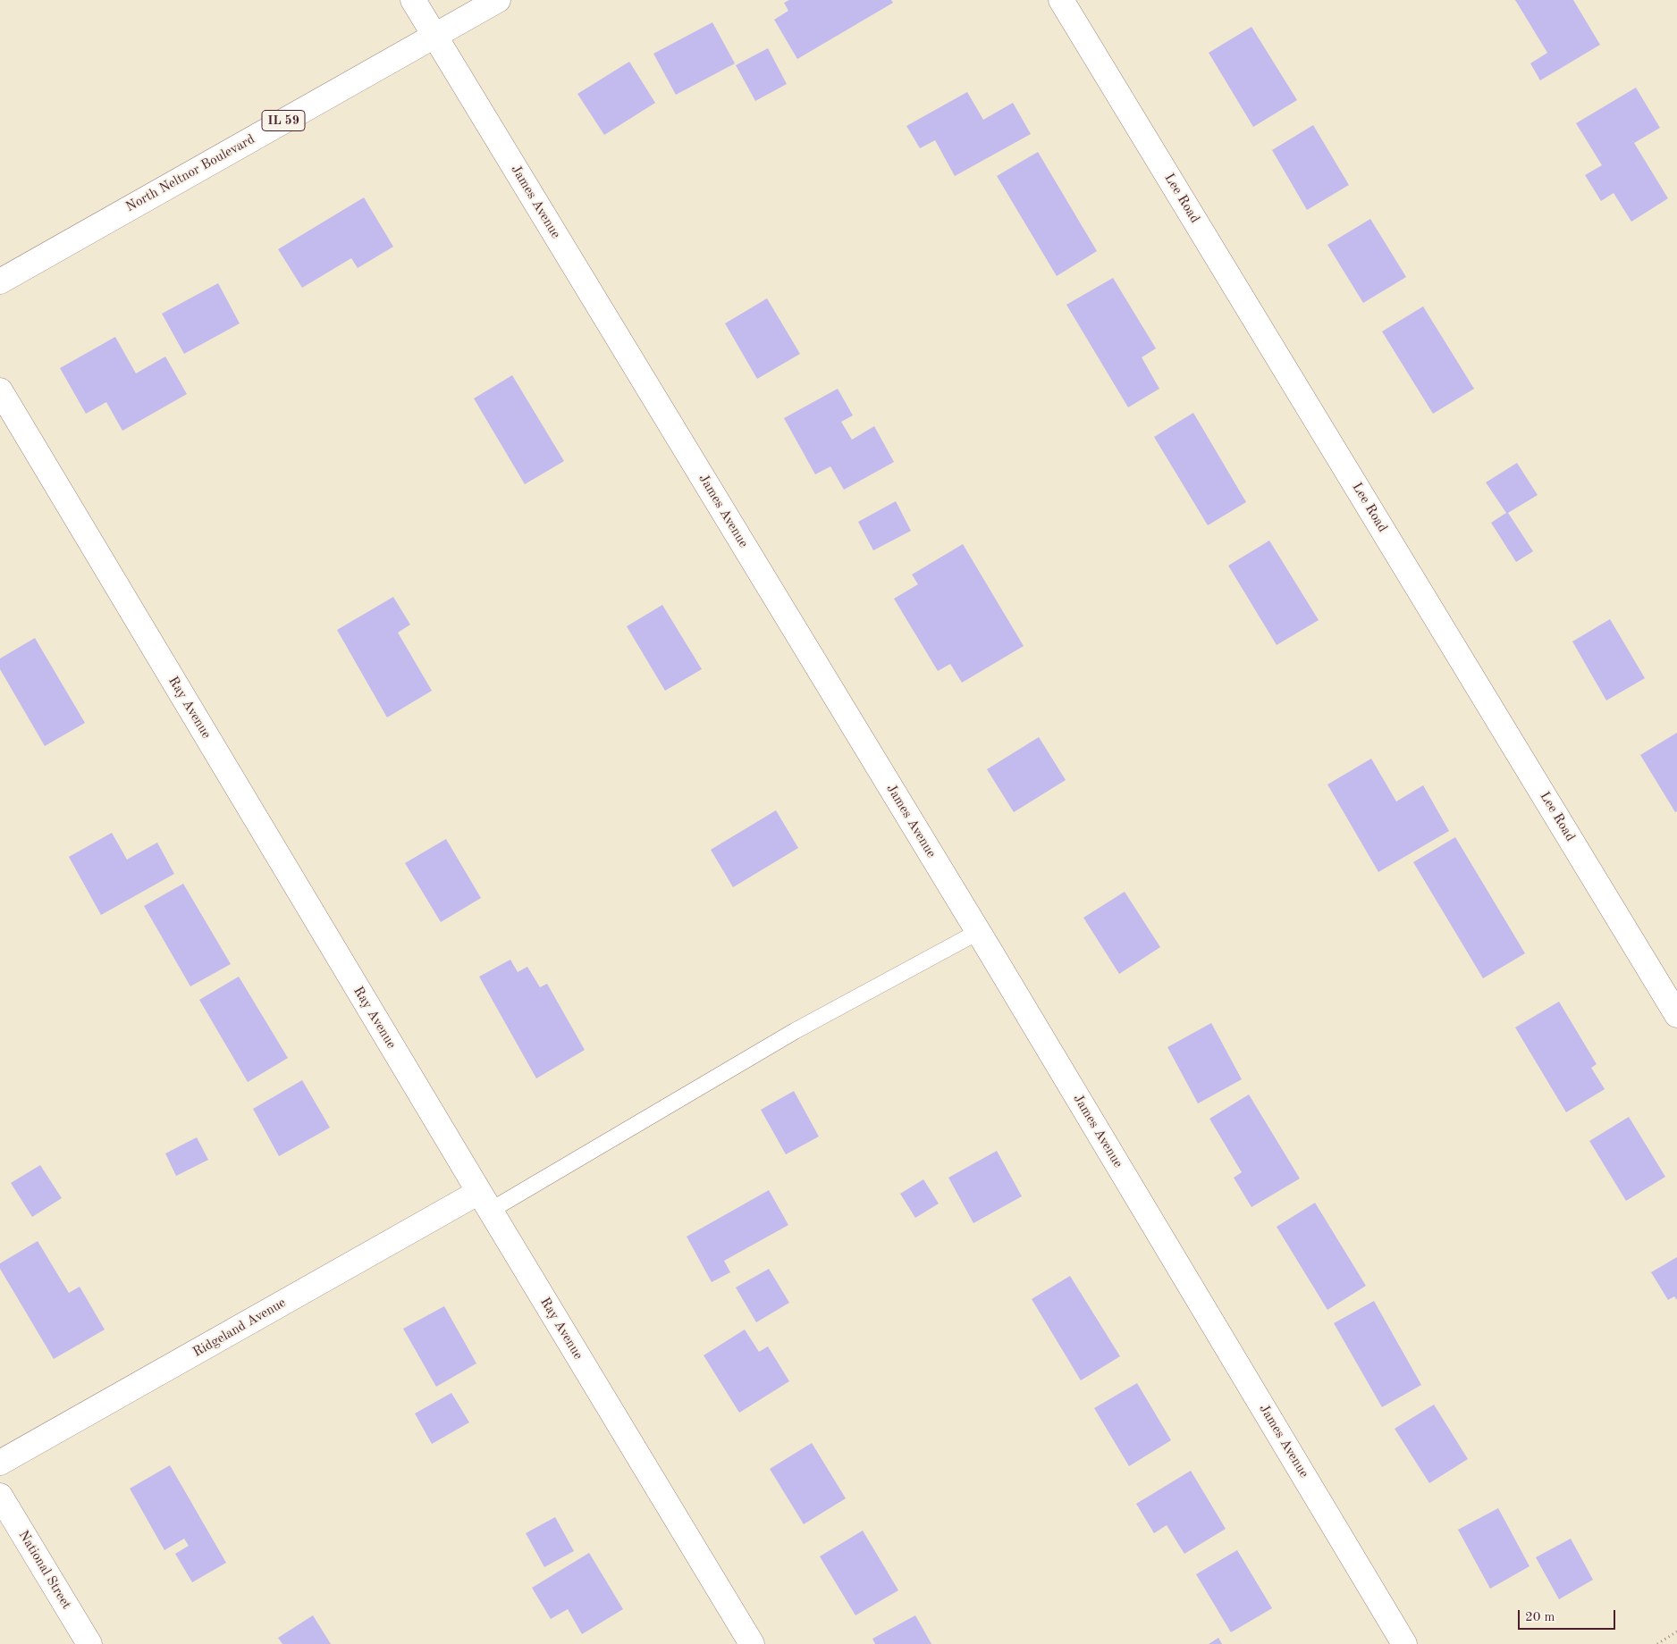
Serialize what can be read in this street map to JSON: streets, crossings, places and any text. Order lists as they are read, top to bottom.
{
  "streets": {
    "street": [
      "IL 59",
      "North Neltnor Boulevard",
      "Lee Road",
      "James Avenue",
      "Ray Avenue",
      "Ridgeland Avenue",
      "National Street"
    ]
  },
  "crossings": [
    ["North Neltnor Boulevard", "James Avenue"],
    ["Ray Avenue", "Ridgeland Avenue"]
  ],
  "scale_bar": "20 m"
}
